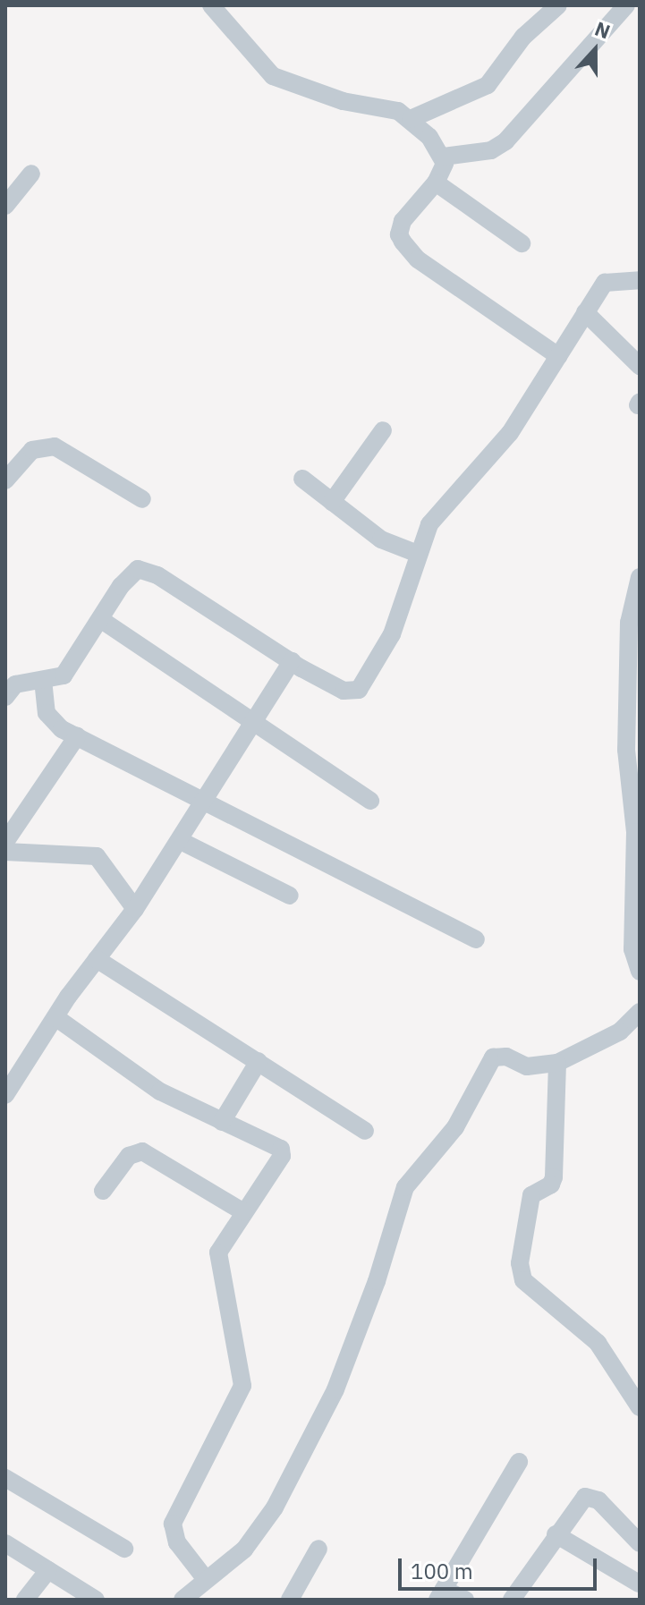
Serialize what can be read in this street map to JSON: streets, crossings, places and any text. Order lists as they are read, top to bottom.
{
  "scale_bar": "100 m",
  "north": "top"
}
